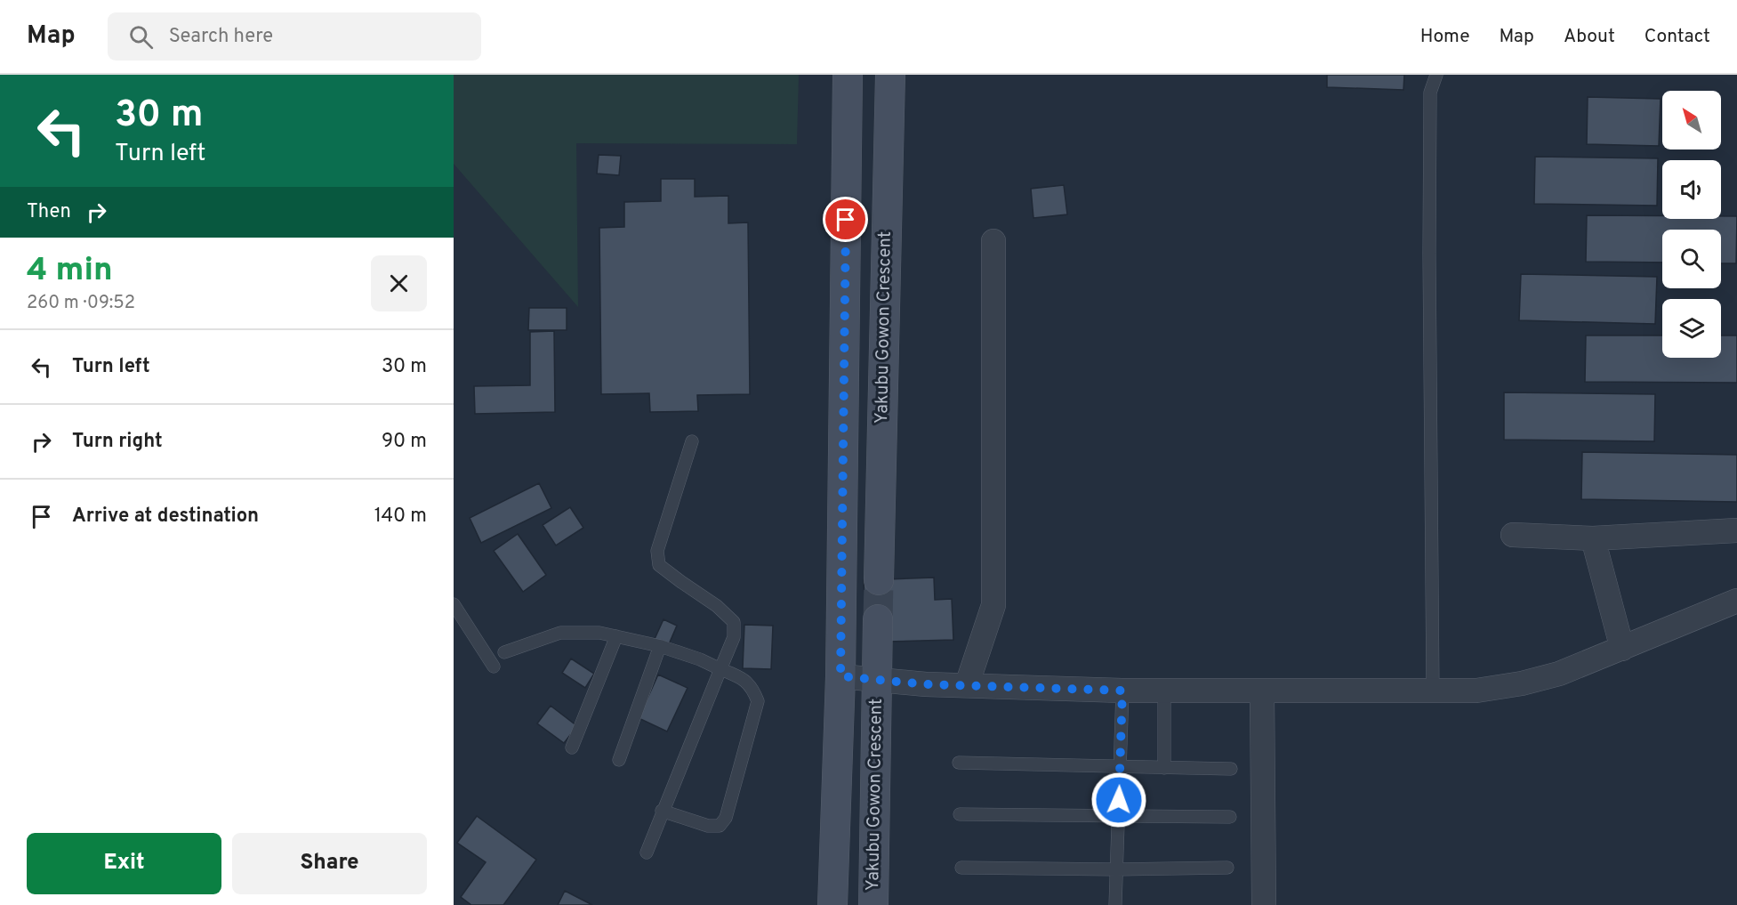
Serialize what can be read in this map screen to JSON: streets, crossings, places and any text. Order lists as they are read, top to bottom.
{
  "streets": {
    "street": ["Yakubu Gowon Crescent"]
  },
  "north": "top left",
  "page": {
    "header": "Map",
    "search": "Search here",
    "nav": [
      "Home",
      "Map",
      "About",
      "Contact"
    ],
    "turn": ["30 m", "Turn left"],
    "then": "Then",
    "heading": ["4 min", "260 m · 09:52"],
    "list": [
      {
        "name": "Turn left",
        "value": "30 m"
      },
      {
        "name": "Turn right",
        "value": "90 m"
      },
      {
        "name": "Arrive at destination",
        "value": "140 m"
      }
    ],
    "buttons": ["Exit", "Share"]
  }
}
